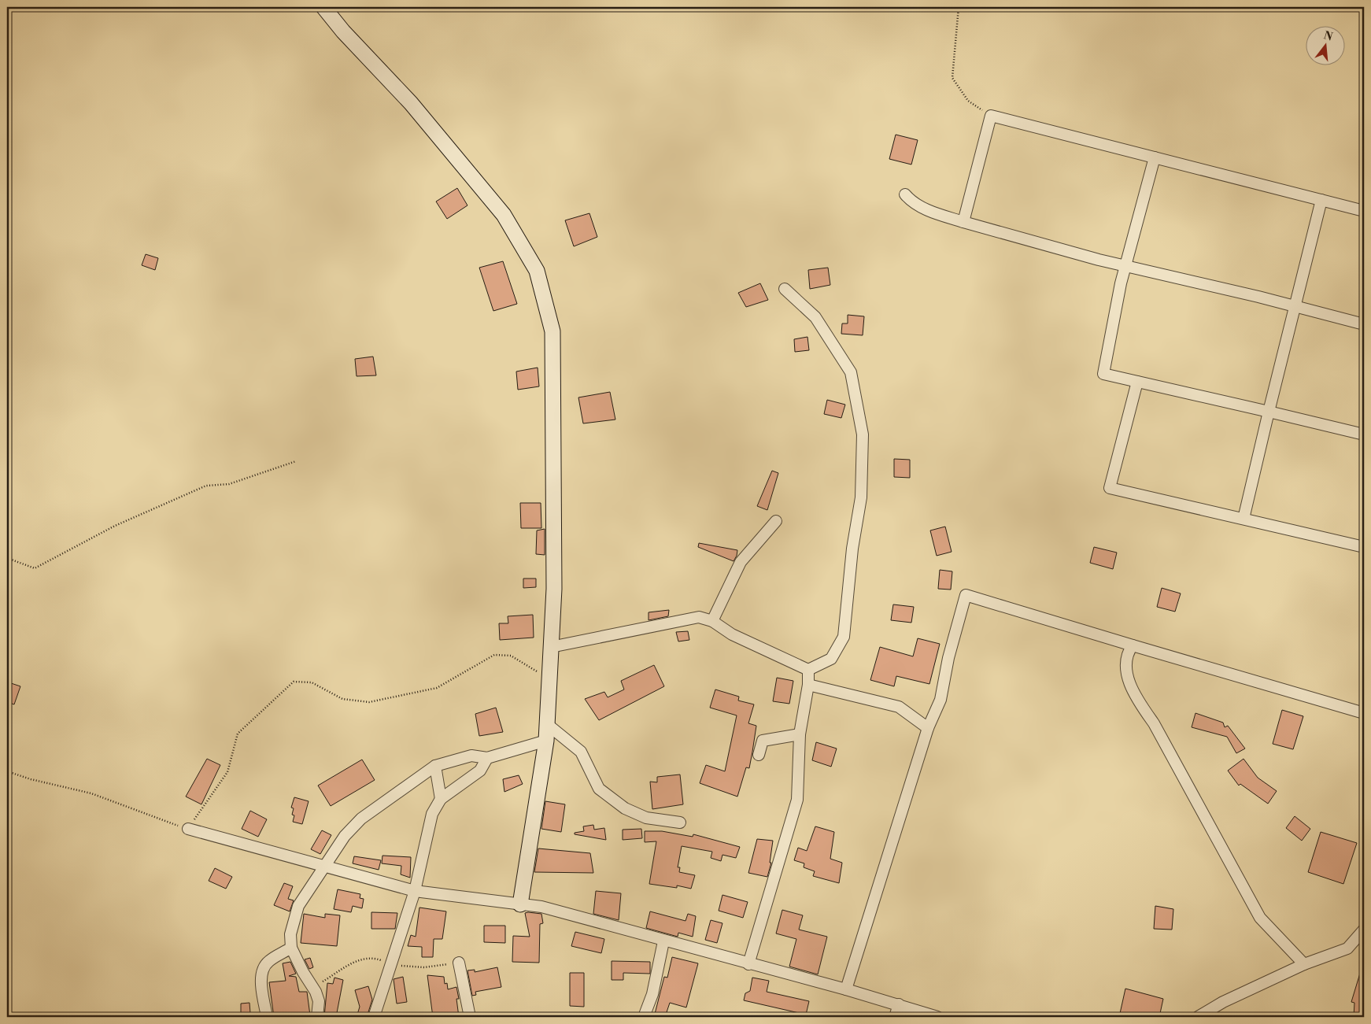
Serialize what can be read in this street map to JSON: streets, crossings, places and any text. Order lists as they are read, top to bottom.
{
  "north": "top"
}
